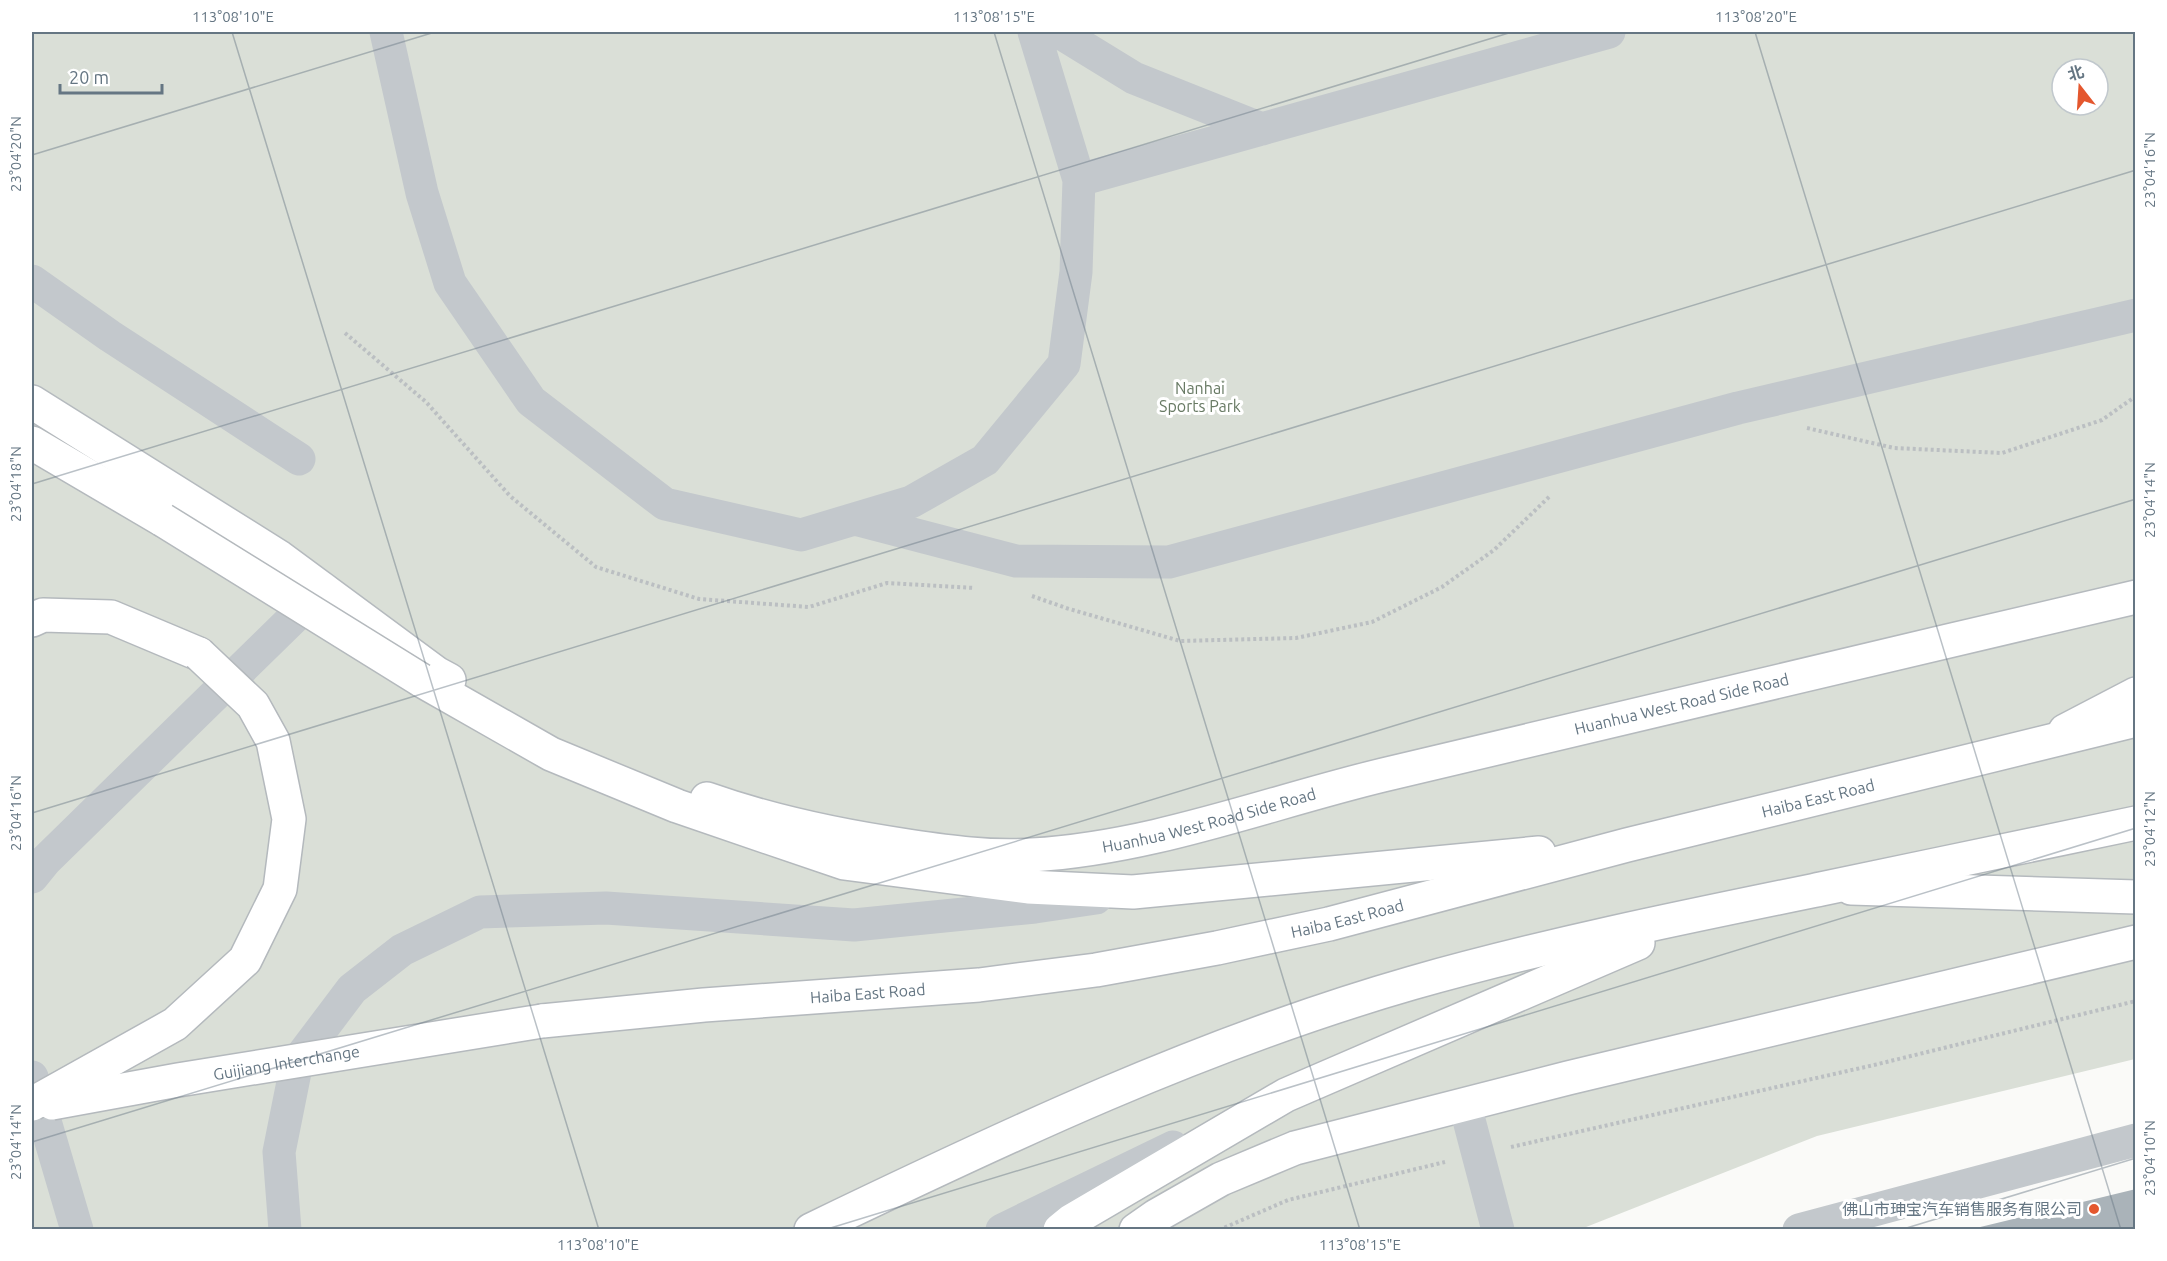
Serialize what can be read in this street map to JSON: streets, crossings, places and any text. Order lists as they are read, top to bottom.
{
  "streets": {
    "main road": ["Huanhua West Road Side Road", "Haiba East Road", "Guijiang Interchange"]
  },
  "crossings": [
    ["Haiba East Road", "Guijiang Interchange"]
  ],
  "parks": ["Nanhai Sports Park"],
  "places": ["佛山市珅宝汽车销售服务有限公司"],
  "scale_bar": "20 m",
  "north": "top",
  "coordinates": [
    "113°08'10\"E",
    "113°08'15\"E",
    "113°08'20\"E",
    "23°04'20\"N",
    "23°04'16\"N",
    "23°04'18\"N",
    "23°04'14\"N",
    "23°04'12\"N",
    "23°04'10\"N"
  ]
}
